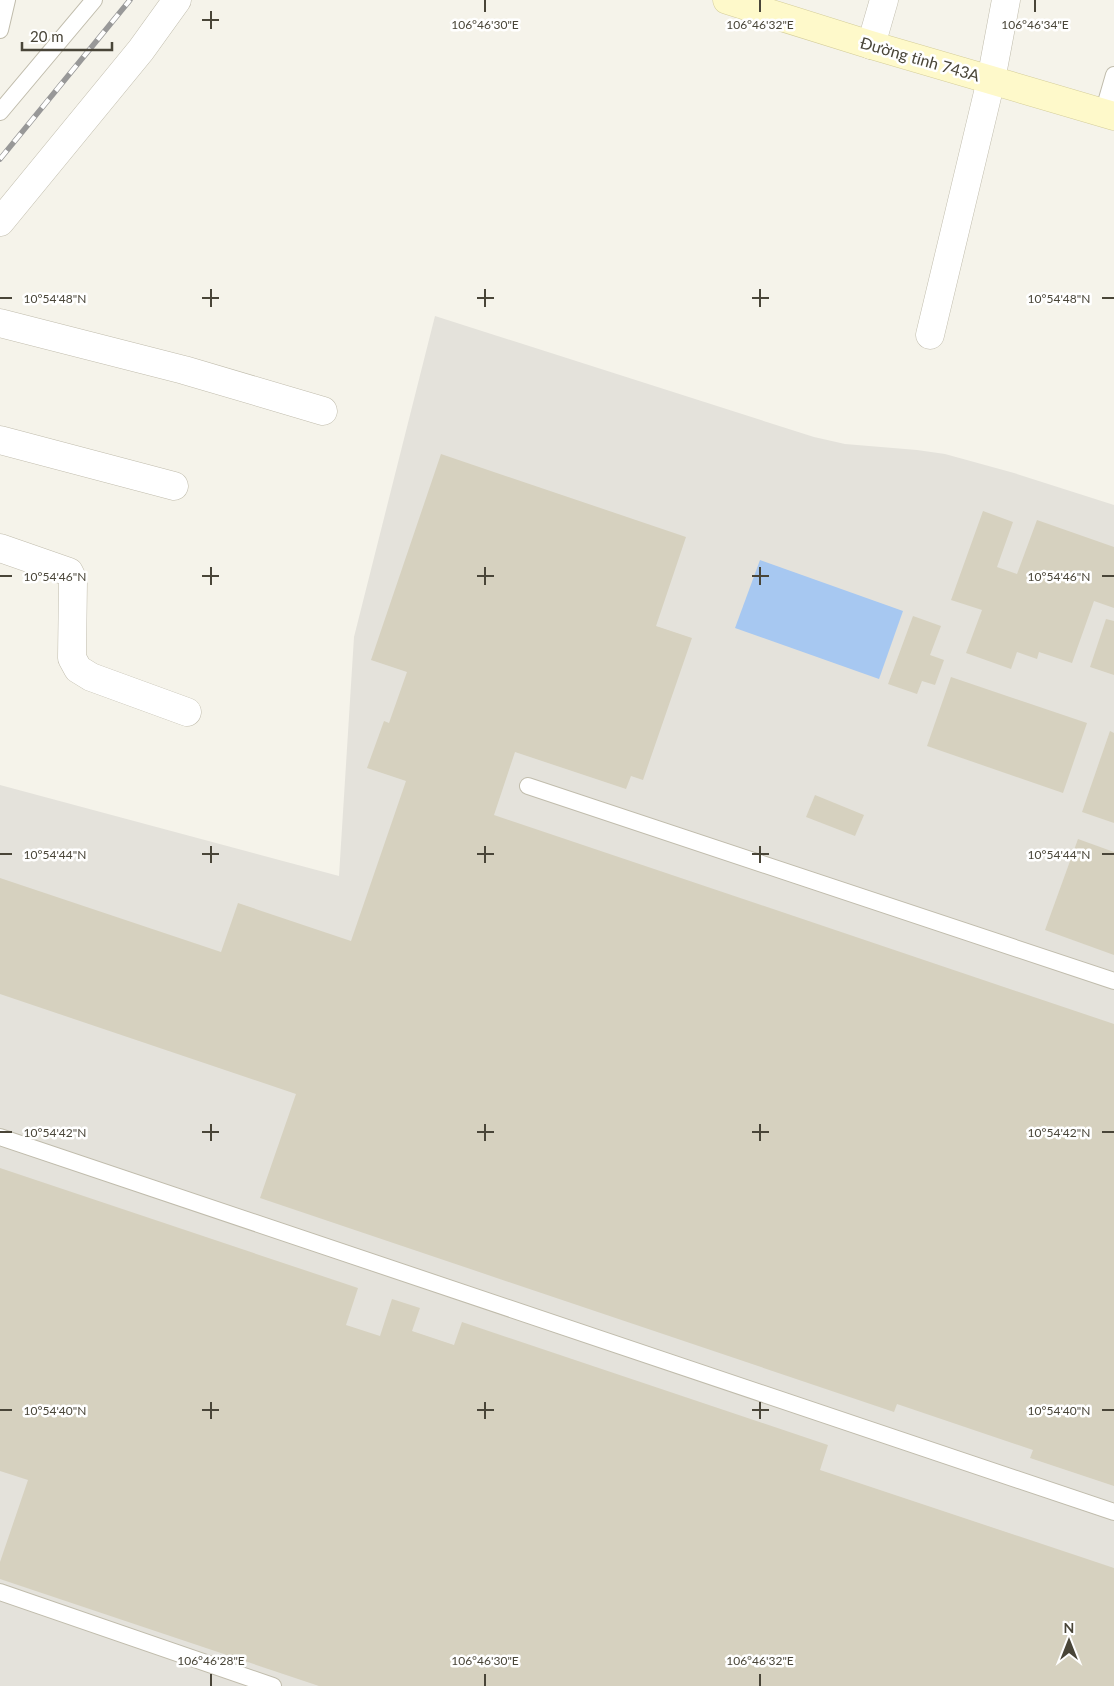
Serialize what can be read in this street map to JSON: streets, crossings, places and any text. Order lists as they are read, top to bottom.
{
  "streets": {
    "main road": ["Đường tỉnh 743A"]
  },
  "scale_bar": "20 m",
  "north": "top",
  "coordinates": [
    "106°46'30\"E",
    "106°46'32\"E",
    "106°46'34\"E",
    "10°54'48\"N",
    "10°54'46\"N",
    "10°54'44\"N",
    "10°54'42\"N",
    "10°54'40\"N",
    "106°46'28\"E"
  ]
}
